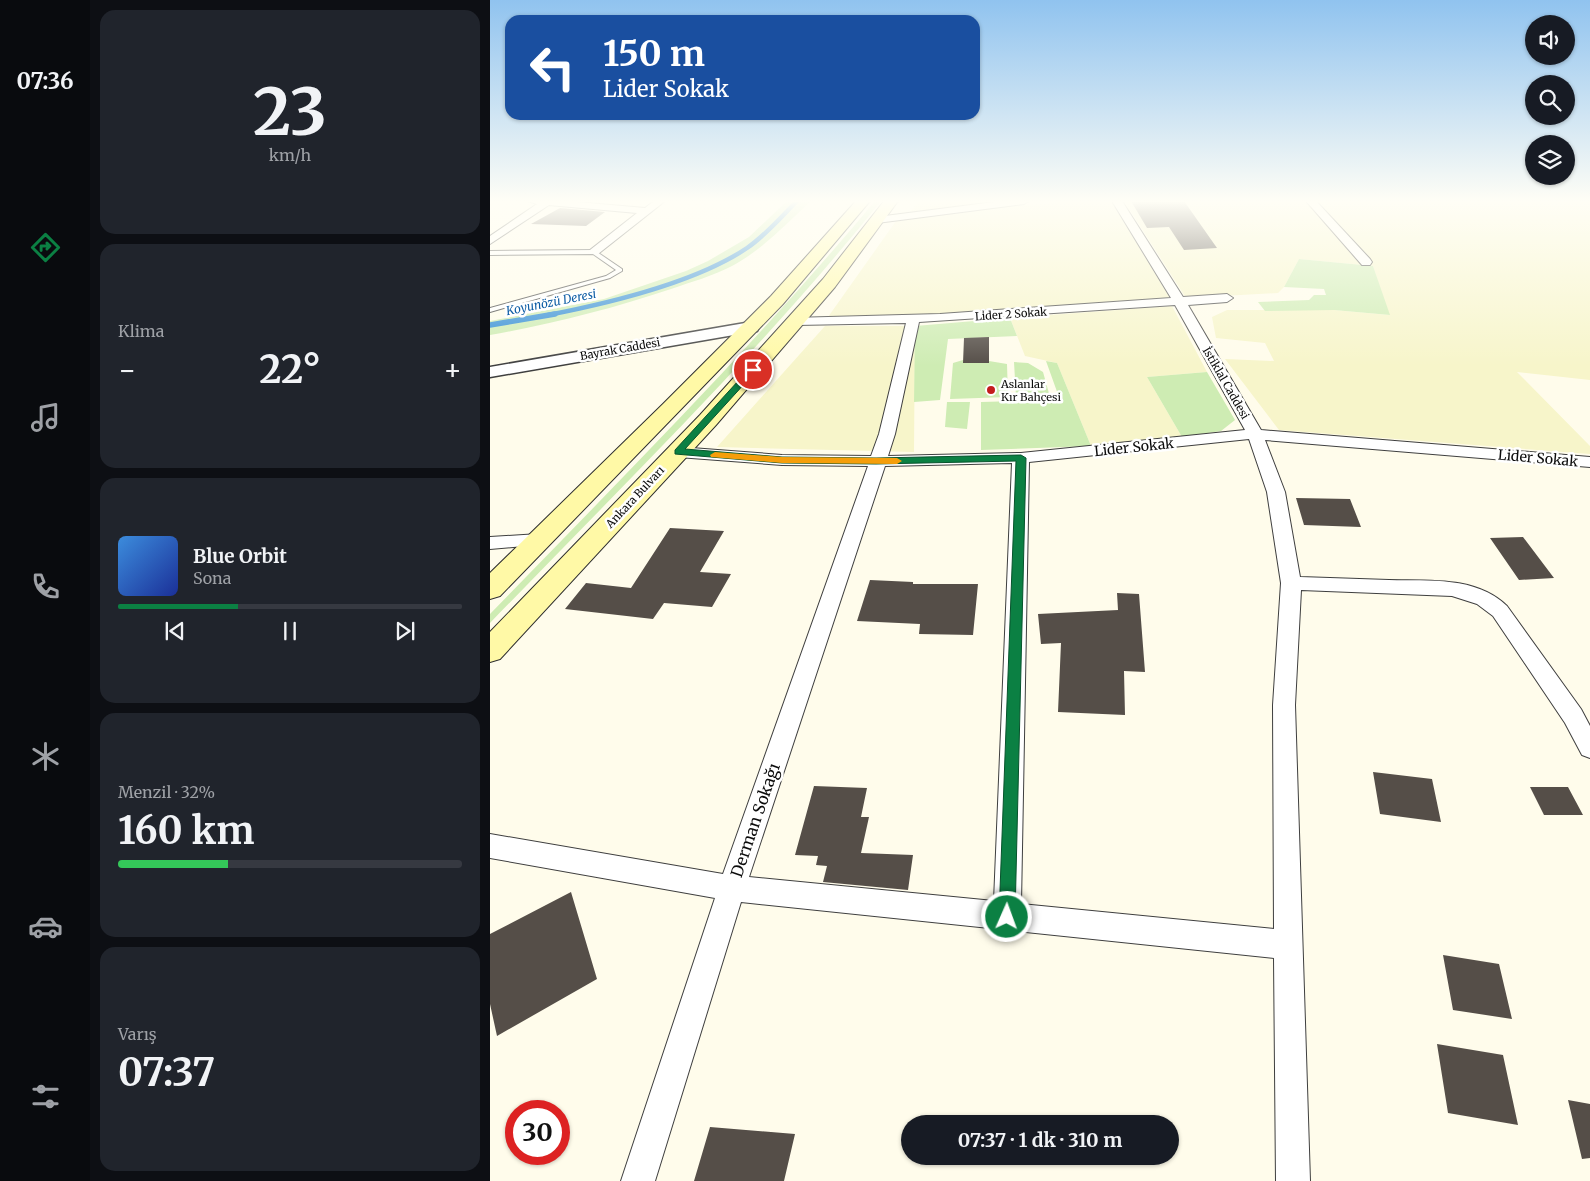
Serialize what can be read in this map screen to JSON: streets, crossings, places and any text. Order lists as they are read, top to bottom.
{
  "streets": {
    "main road": ["Ankara Bulvarı"],
    "street": [
      "Lider 2 Sokak",
      "Bayrak Caddesi",
      "İstiklal Caddesi",
      "Lider Sokak",
      "Derman Sokağı"
    ]
  },
  "crossings": [
    ["Lider 2 Sokak", "İstiklal Caddesi"],
    ["Lider 2 Sokak", "Ankara Bulvarı"],
    ["Lider 2 Sokak", "Derman Sokağı"],
    ["İstiklal Caddesi", "Lider Sokak"],
    ["Lider Sokak", "Ankara Bulvarı"],
    ["Lider Sokak", "Derman Sokağı"]
  ],
  "water": ["Koyunözü Deresi"],
  "places": ["Aslanlar Kır Bahçesi"],
  "page": {
    "tabs": "07:36",
    "tile": [
      ["23", "km/h"],
      "Klima",
      ["Menzil · 32%", "160 km"],
      ["Varış", "07:37"]
    ],
    "turn": ["150 m", "Lider Sokak"],
    "heat": ["−", "22°", "+"],
    "song": ["Blue Orbit", "Sona"],
    "limit": "30",
    "trip": "07:37 · 1 dk · 310 m"
  }
}
